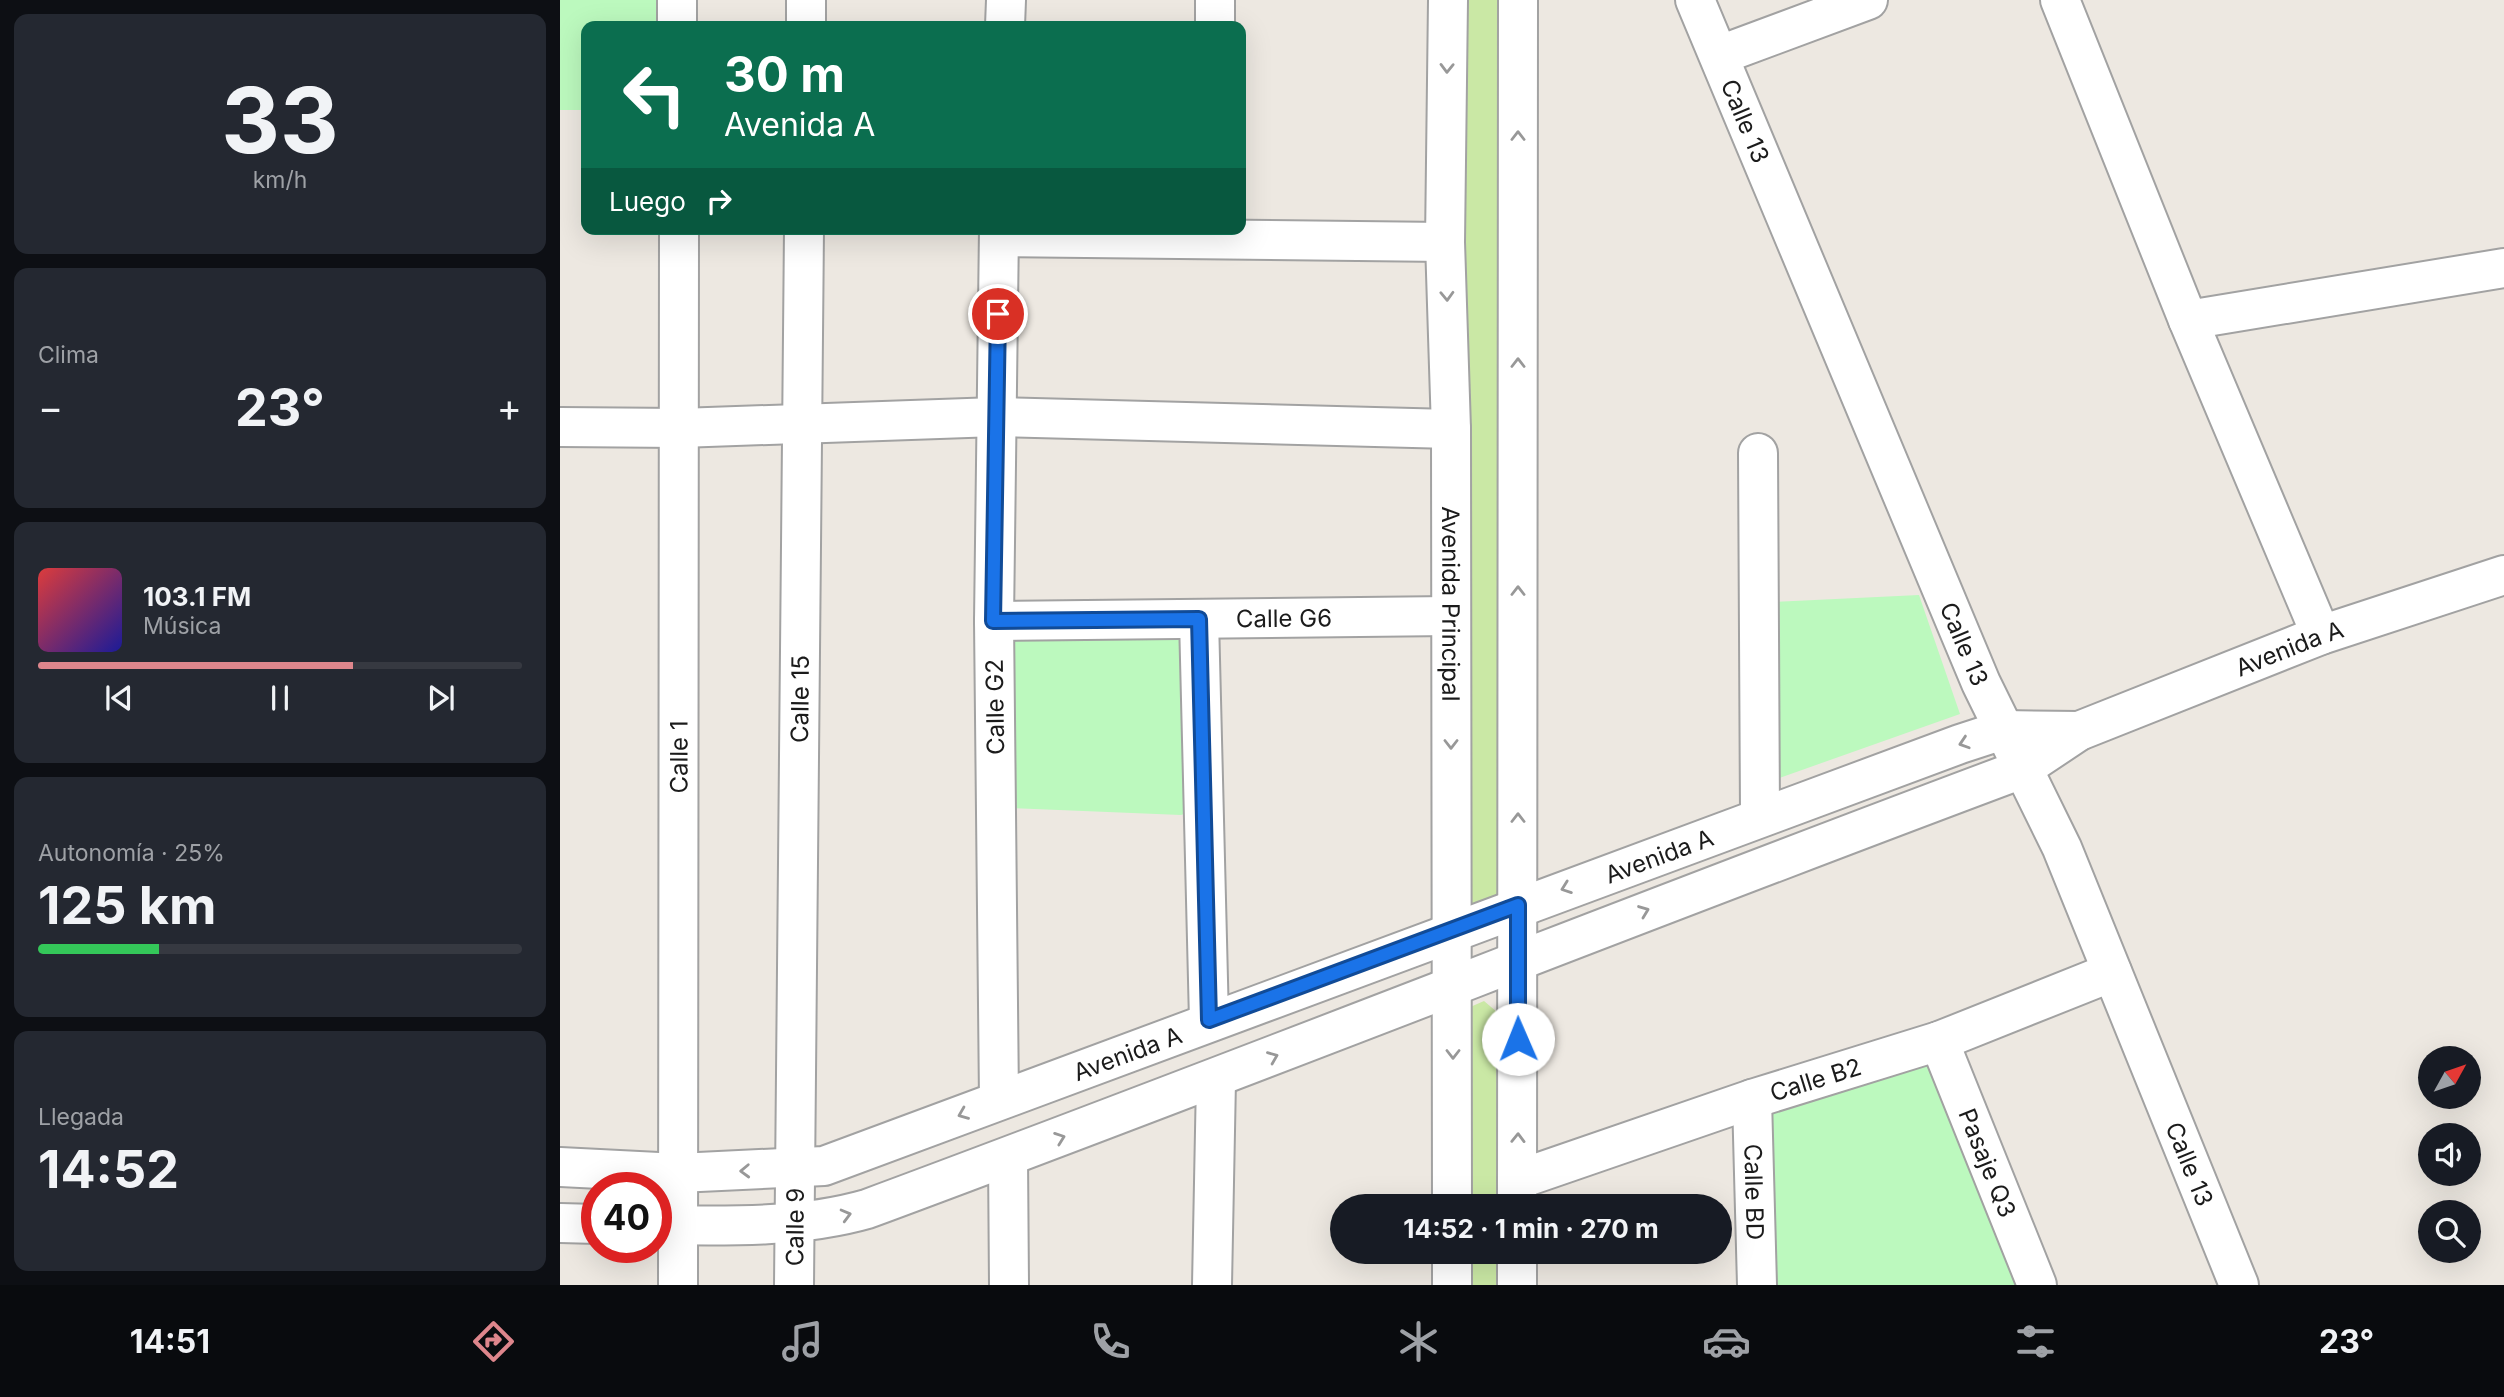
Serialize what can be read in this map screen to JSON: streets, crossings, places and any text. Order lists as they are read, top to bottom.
{
  "streets": {
    "street": [
      "Calle 13",
      "Avenida Principal",
      "Calle G6",
      "Avenida A",
      "Calle 15",
      "Calle G2",
      "Calle 1",
      "Calle B2",
      "Pasaje Q3",
      "Calle BD",
      "Calle 9"
    ]
  },
  "crossings": [
    ["Calle 13", "Avenida A"],
    ["Calle 13", "Calle B2"],
    ["Avenida Principal", "Calle G6"],
    ["Avenida Principal", "Avenida A"],
    ["Calle G6", "Calle G2"],
    ["Avenida A", "Calle 15"],
    ["Avenida A", "Calle G2"],
    ["Avenida A", "Calle 1"],
    ["Avenida A", "Calle 9"],
    ["Calle 15", "Calle 9"],
    ["Calle B2", "Pasaje Q3"],
    ["Calle B2", "Calle BD"]
  ],
  "north": "top right",
  "page": {
    "tile": [
      ["33", "km/h"],
      "Clima",
      ["Autonomía · 25%", "125 km"],
      ["Llegada", "14:52"]
    ],
    "turn": ["30 m", "Avenida A"],
    "then": "Luego",
    "heat": ["−", "23°", "+"],
    "song": ["103.1 FM", "Música"],
    "limit": "40",
    "trip": "14:52 · 1 min · 270 m",
    "tabs": ["14:51", "23°"]
  }
}
